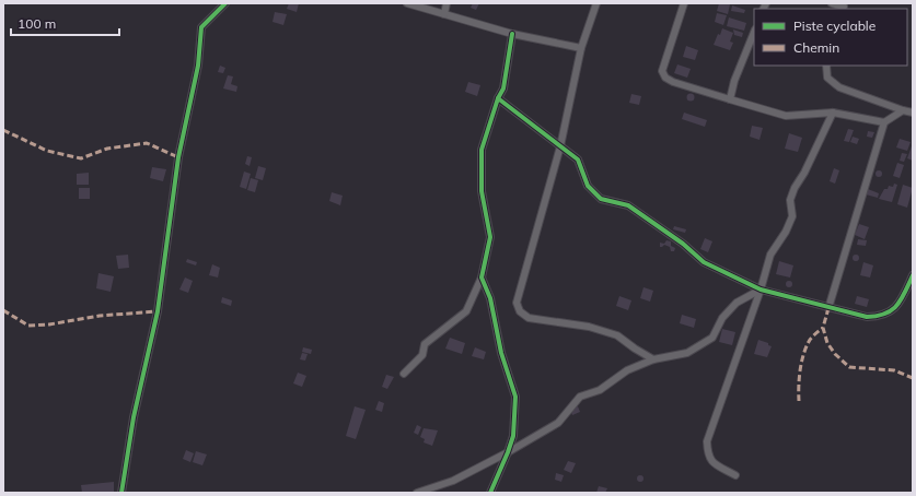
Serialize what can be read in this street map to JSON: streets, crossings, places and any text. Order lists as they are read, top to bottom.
{
  "legend": ["Piste cyclable", "Chemin"],
  "scale_bar": "100 m"
}
